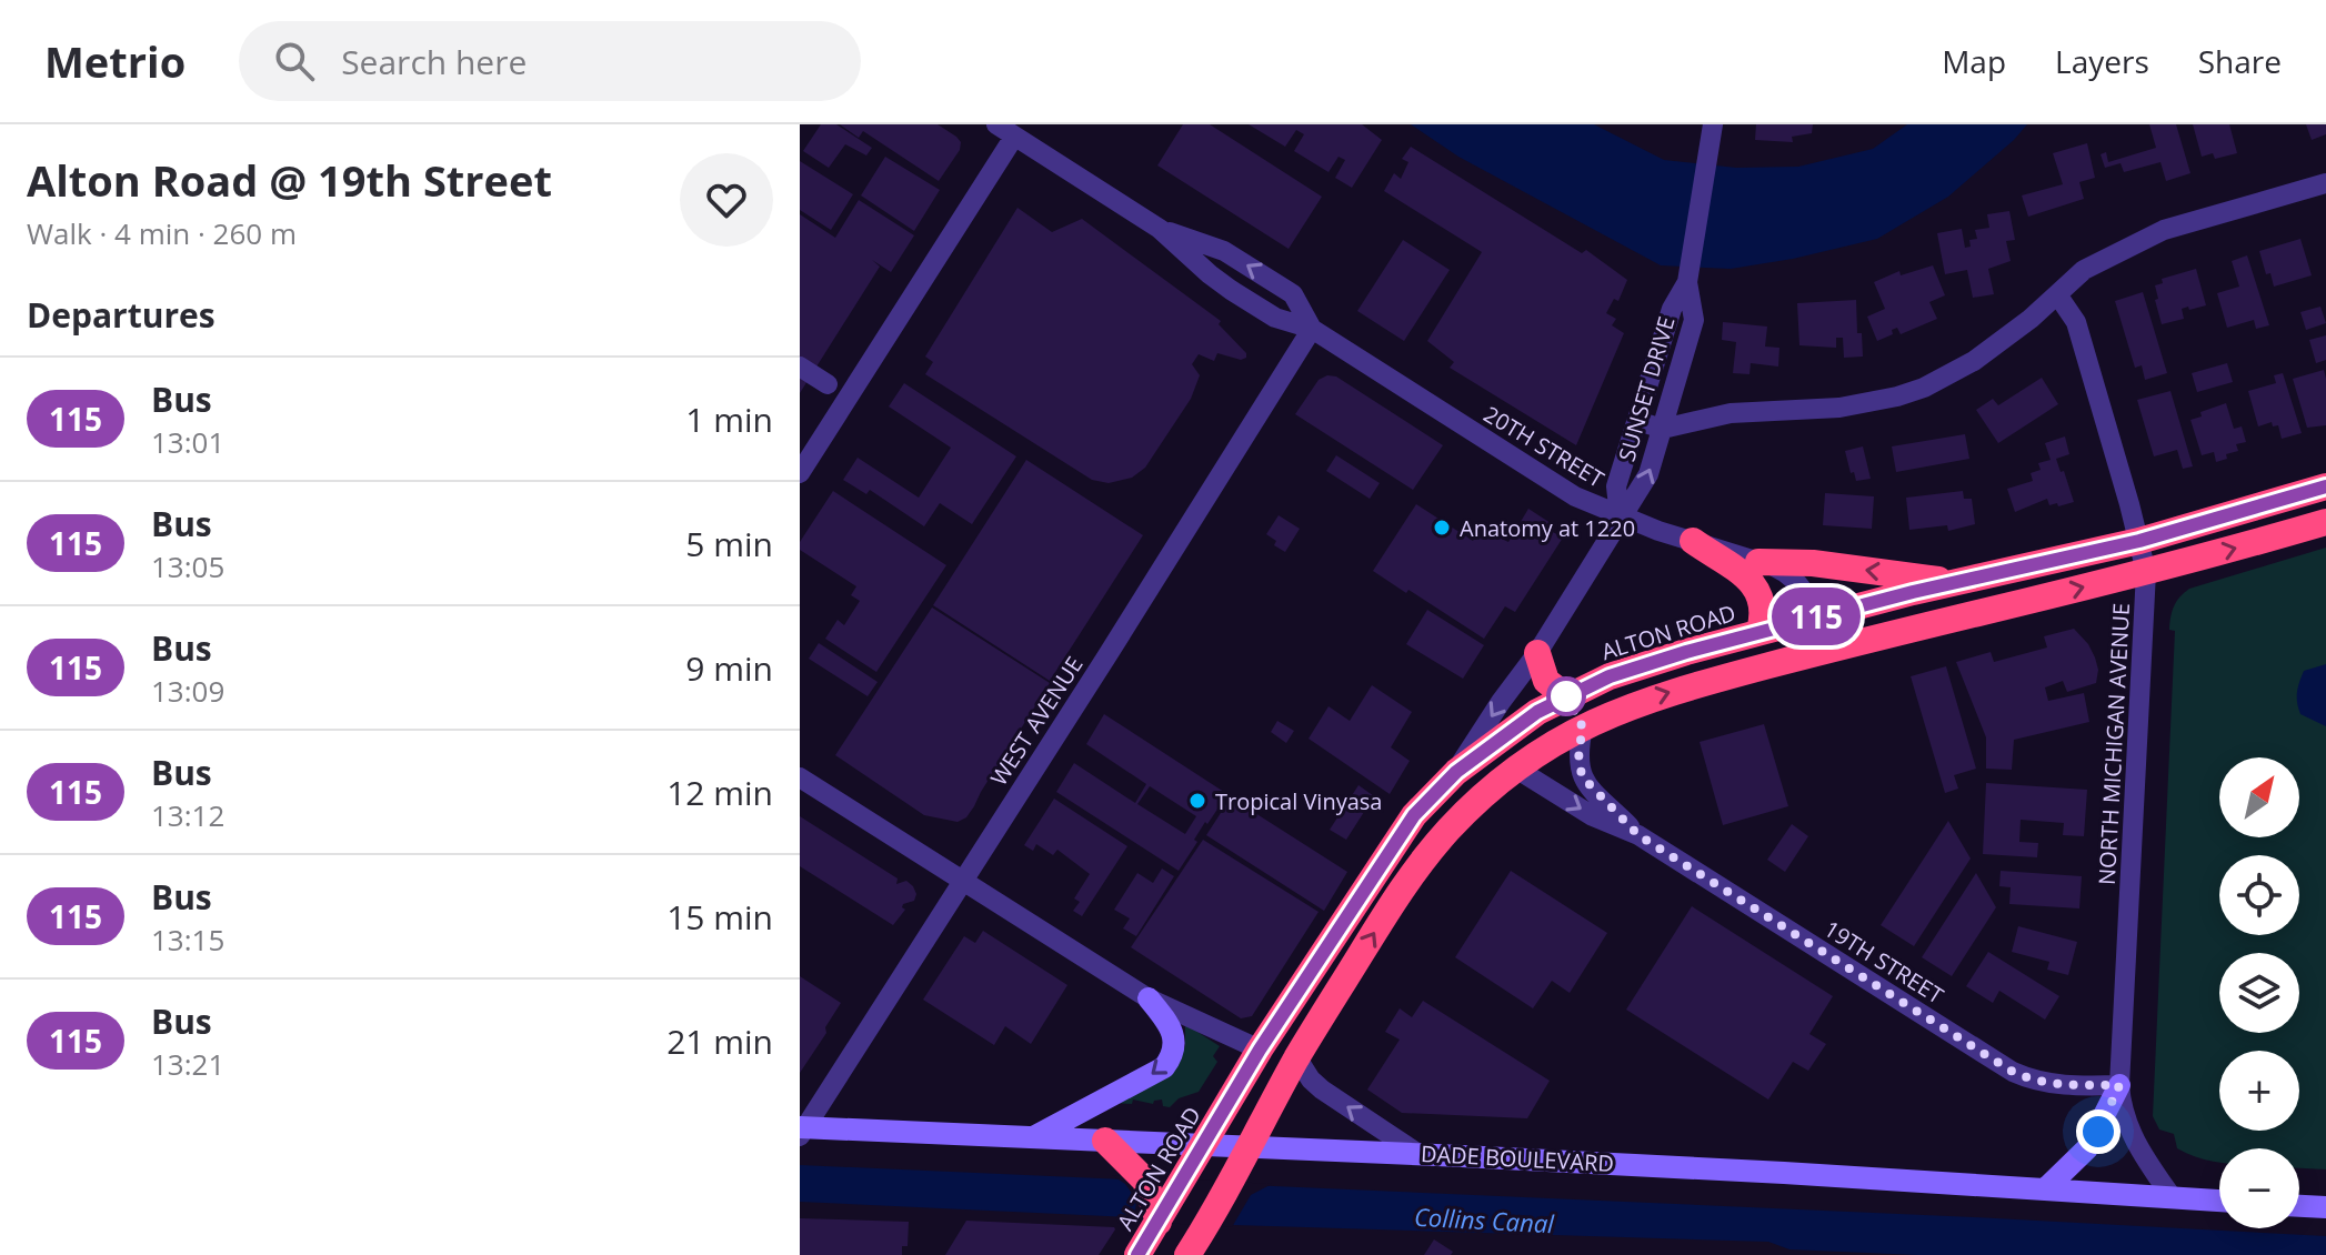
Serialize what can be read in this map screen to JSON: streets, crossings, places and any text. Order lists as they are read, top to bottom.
{
  "streets": {
    "highway": ["ALTON ROAD"],
    "main road": ["DADE BOULEVARD"],
    "street": [
      "SUNSET DRIVE",
      "20TH STREET",
      "WEST AVENUE",
      "NORTH MICHIGAN AVENUE",
      "19TH STREET"
    ]
  },
  "crossings": [
    ["SUNSET DRIVE", "20TH STREET"],
    ["SUNSET DRIVE", "ALTON ROAD"],
    ["20TH STREET", "ALTON ROAD"],
    ["20TH STREET", "WEST AVENUE"],
    ["ALTON ROAD", "NORTH MICHIGAN AVENUE"],
    ["ALTON ROAD", "DADE BOULEVARD"],
    ["WEST AVENUE", "DADE BOULEVARD"],
    ["NORTH MICHIGAN AVENUE", "19TH STREET"],
    ["NORTH MICHIGAN AVENUE", "DADE BOULEVARD"]
  ],
  "water": ["Collins Canal"],
  "places": ["Anatomy at 1220", "Tropical Vinyasa"],
  "lines": ["bus line 115"],
  "north": "top right",
  "page": {
    "header": "Metrio",
    "search": "Search here",
    "nav": ["Map", "Layers", "Share"],
    "heading": [
      ["Alton Road @ 19th Street", "Walk · 4 min · 260 m"],
      "Departures"
    ],
    "on_map": "115",
    "list": [
      {
        "mark": "115",
        "name": "Bus",
        "note": "13:01",
        "value": "1 min"
      },
      {
        "mark": "115",
        "name": "Bus",
        "note": "13:05",
        "value": "5 min"
      },
      {
        "mark": "115",
        "name": "Bus",
        "note": "13:09",
        "value": "9 min"
      },
      {
        "mark": "115",
        "name": "Bus",
        "note": "13:12",
        "value": "12 min"
      },
      {
        "mark": "115",
        "name": "Bus",
        "note": "13:15",
        "value": "15 min"
      },
      {
        "mark": "115",
        "name": "Bus",
        "note": "13:21",
        "value": "21 min"
      }
    ],
    "map_buttons": ["+", "−"]
  }
}
